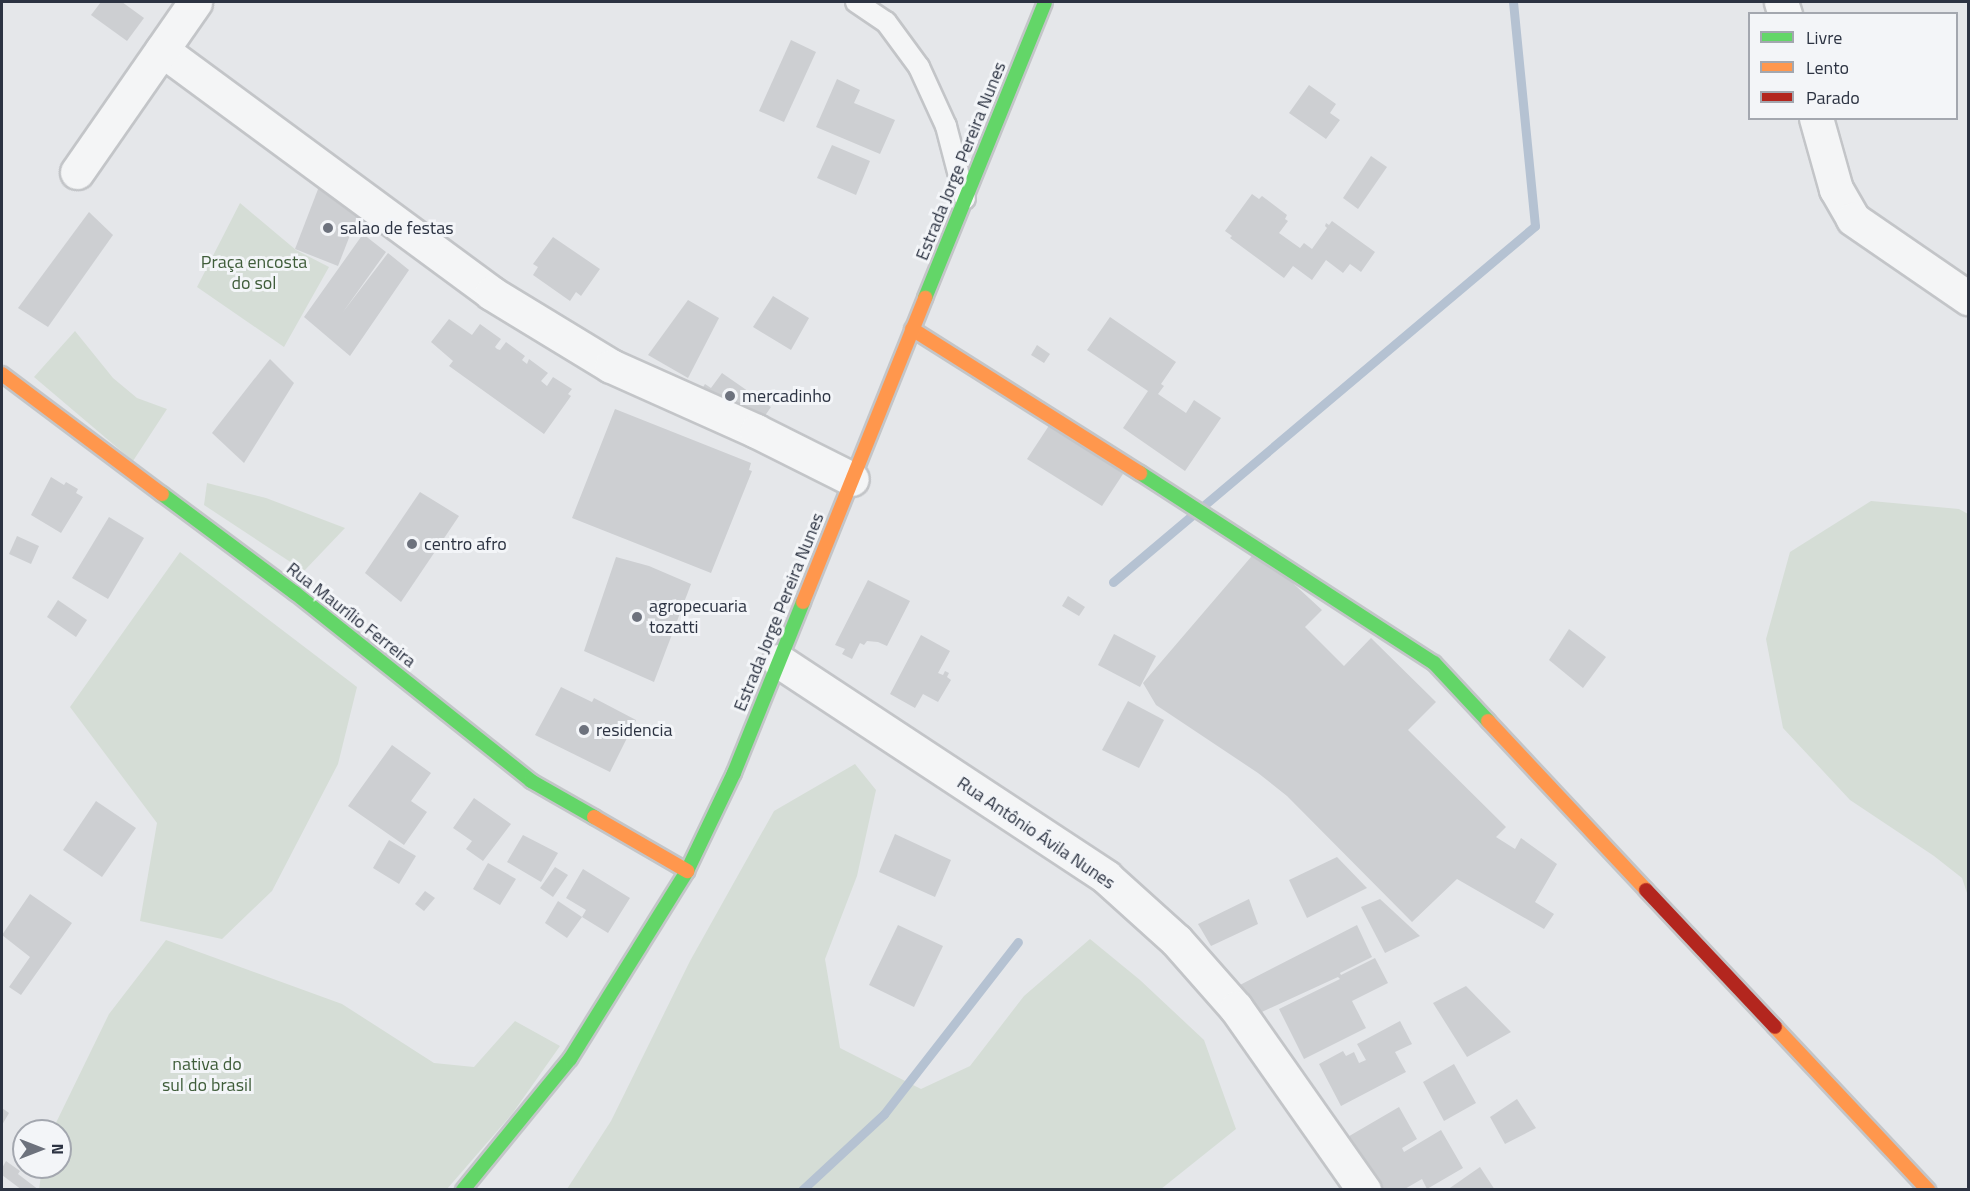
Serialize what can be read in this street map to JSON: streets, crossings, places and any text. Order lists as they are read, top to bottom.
{
  "streets": {
    "street": ["Estrada Jorge Pereira Nunes", "Rua Maurílio Ferreira", "Rua Antônio Ávila Nunes"]
  },
  "crossings": [
    ["Estrada Jorge Pereira Nunes", "Rua Maurílio Ferreira"],
    ["Estrada Jorge Pereira Nunes", "Rua Antônio Ávila Nunes"]
  ],
  "parks": ["Praça encosta do sol", "nativa do sul do brasil"],
  "places": [
    "salao de festas",
    "mercadinho",
    "centro afro",
    "agropecuaria tozatti",
    "residencia"
  ],
  "legend": ["Livre", "Lento", "Parado"],
  "north": "right"
}
